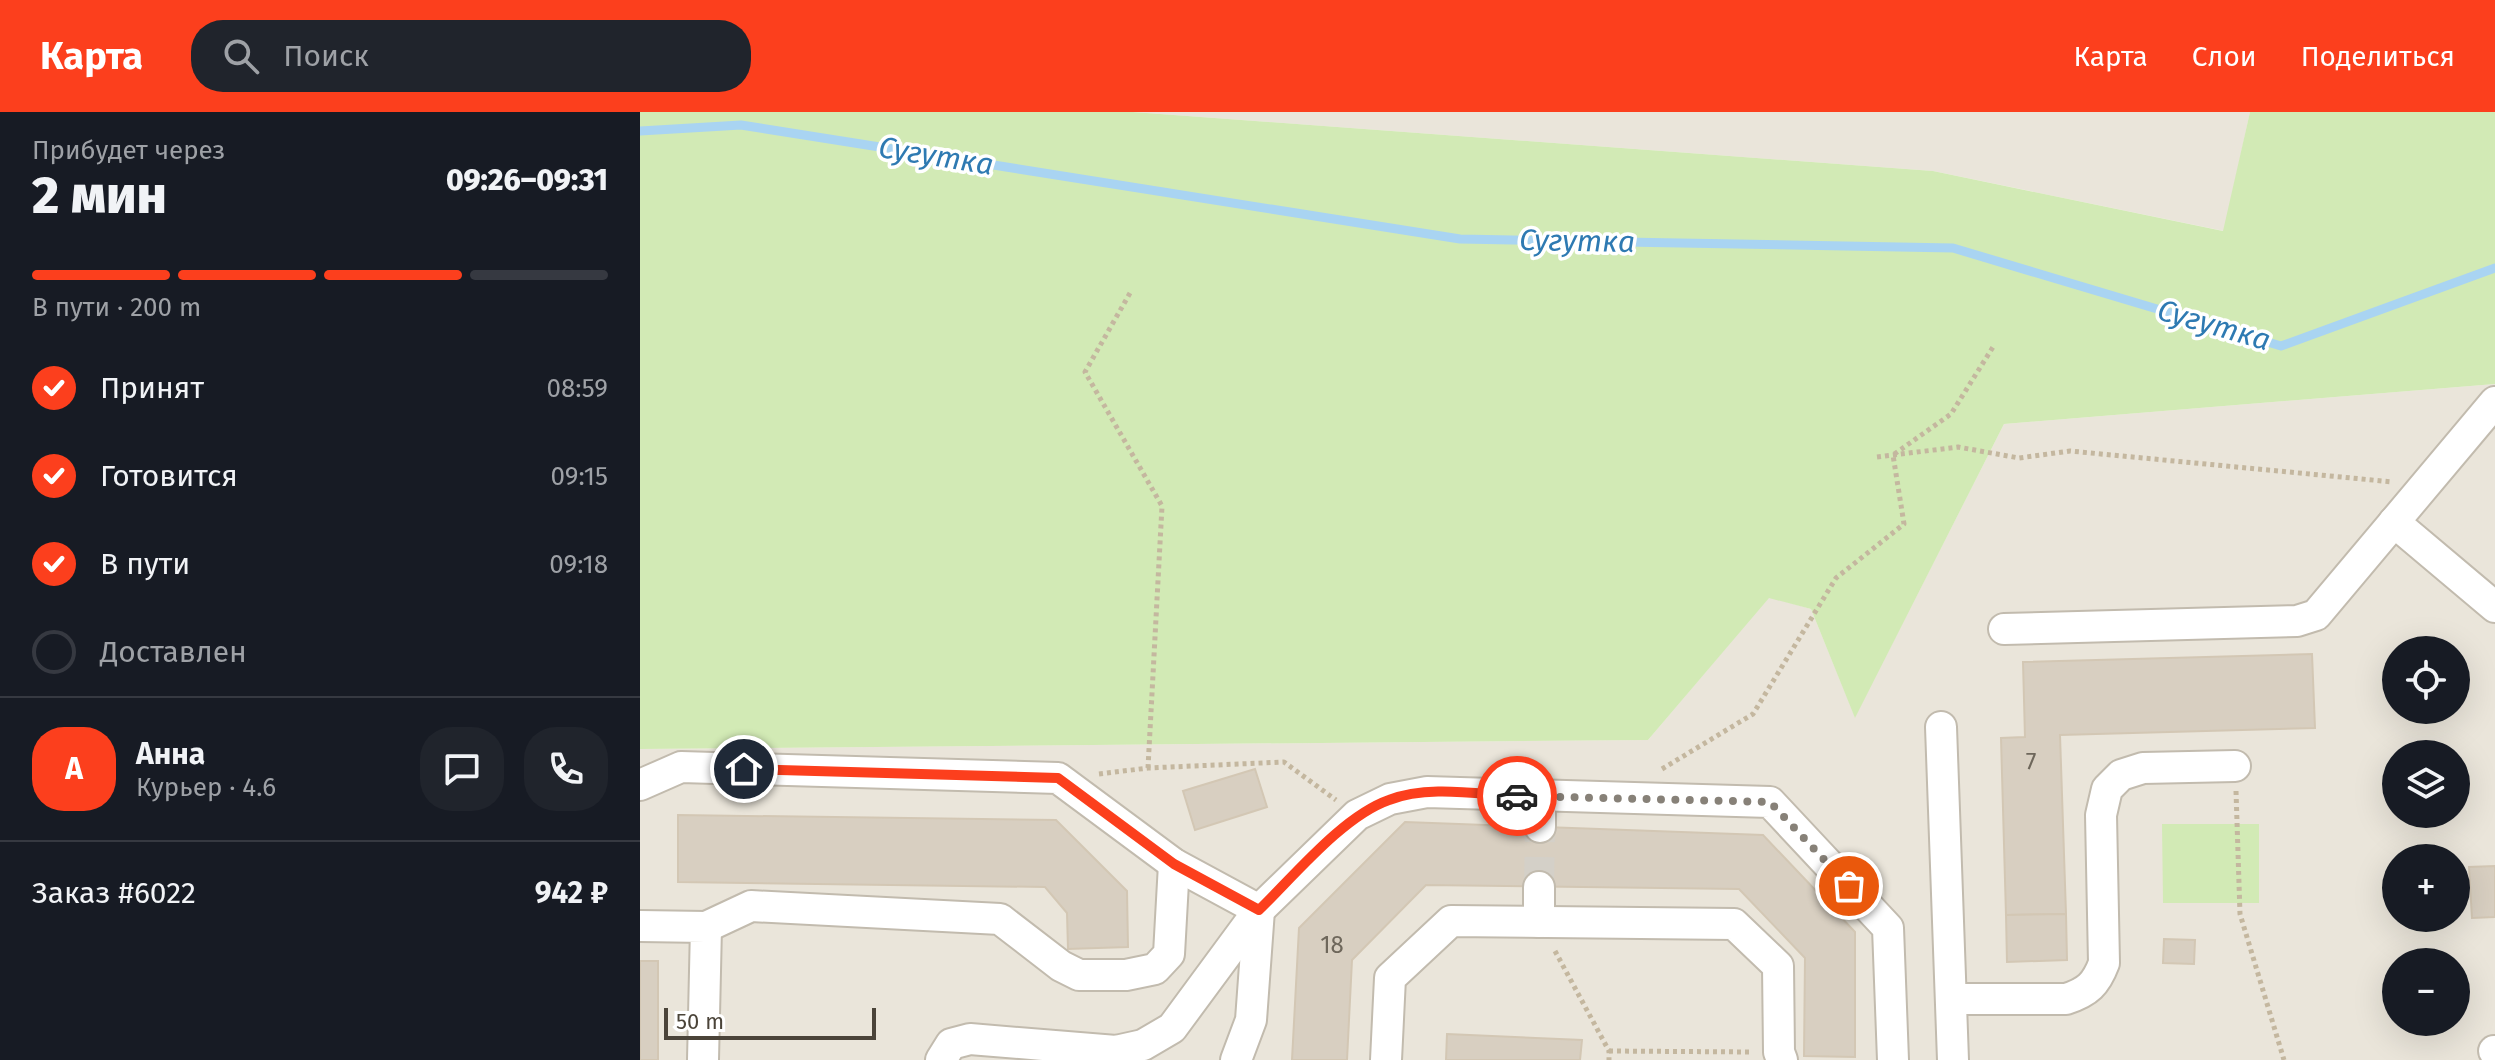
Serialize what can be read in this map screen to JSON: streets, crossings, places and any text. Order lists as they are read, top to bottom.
{
  "water": ["Сугутка"],
  "house_numbers": ["7", "18"],
  "scale_bar": "50 m",
  "page": {
    "header": "Карта",
    "search": "Поиск",
    "nav": ["Карта", "Слои", "Поделиться"],
    "heading": ["2 мин", "Прибудет через", "09:26–09:31"],
    "panel": [
      "Анна",
      "Курьер · 4.6",
      "Заказ #6022",
      "942 ₽"
    ],
    "bar": "В пути · 200 m",
    "list": [
      ["Принят", "08:59"],
      ["Готовится", "09:15"],
      ["В пути", "09:18"],
      "Доставлен"
    ],
    "map_buttons": ["+", "−"],
    "round": "А",
    "scale": "50 m"
  }
}
